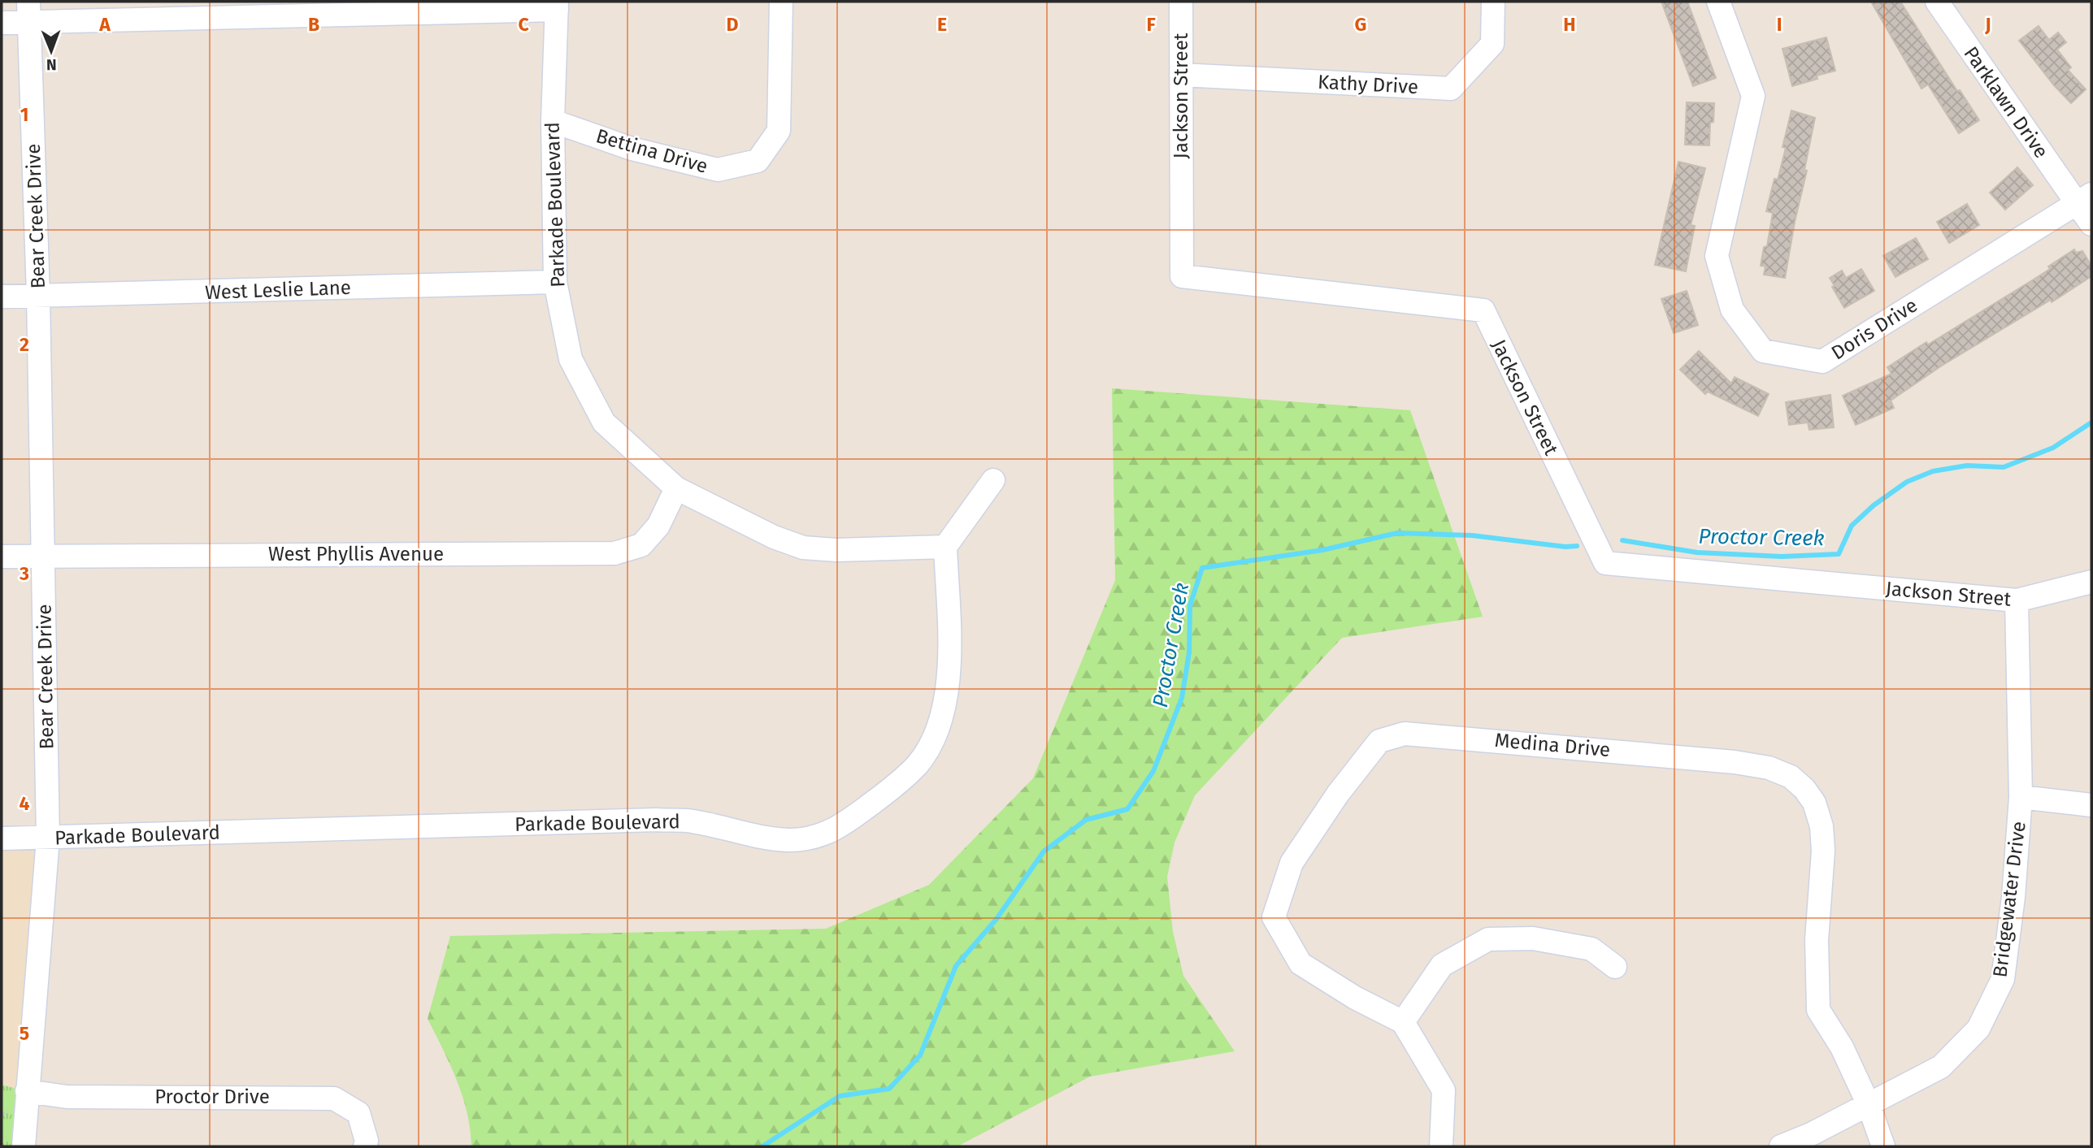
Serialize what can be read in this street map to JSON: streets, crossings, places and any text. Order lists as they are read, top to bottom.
{
  "streets": {
    "street": [
      "Kathy Drive",
      "Jackson Street",
      "Parklawn Drive",
      "Bettina Drive",
      "Parkade Boulevard",
      "Bear Creek Drive",
      "West Leslie Lane",
      "Doris Drive",
      "West Phyllis Avenue",
      "Medina Drive",
      "Bridgewater Drive",
      "Proctor Drive"
    ]
  },
  "crossings": [
    ["Kathy Drive", "Jackson Street"],
    ["Jackson Street", "Bridgewater Drive"],
    ["Parklawn Drive", "Doris Drive"],
    ["Bettina Drive", "Parkade Boulevard"],
    ["Parkade Boulevard", "Bear Creek Drive"],
    ["Parkade Boulevard", "West Leslie Lane"],
    ["Parkade Boulevard", "West Phyllis Avenue"],
    ["Bear Creek Drive", "West Leslie Lane"],
    ["Bear Creek Drive", "West Phyllis Avenue"],
    ["Bear Creek Drive", "Proctor Drive"],
    ["Medina Drive", "Bridgewater Drive"]
  ],
  "water": ["Proctor Creek"],
  "north": "bottom",
  "grid": {
    "columns": [
      "A",
      "B",
      "C",
      "D",
      "E",
      "F",
      "G",
      "H",
      "I",
      "J"
    ],
    "rows": [
      "1",
      "2",
      "3",
      "4",
      "5"
    ]
  }
}
